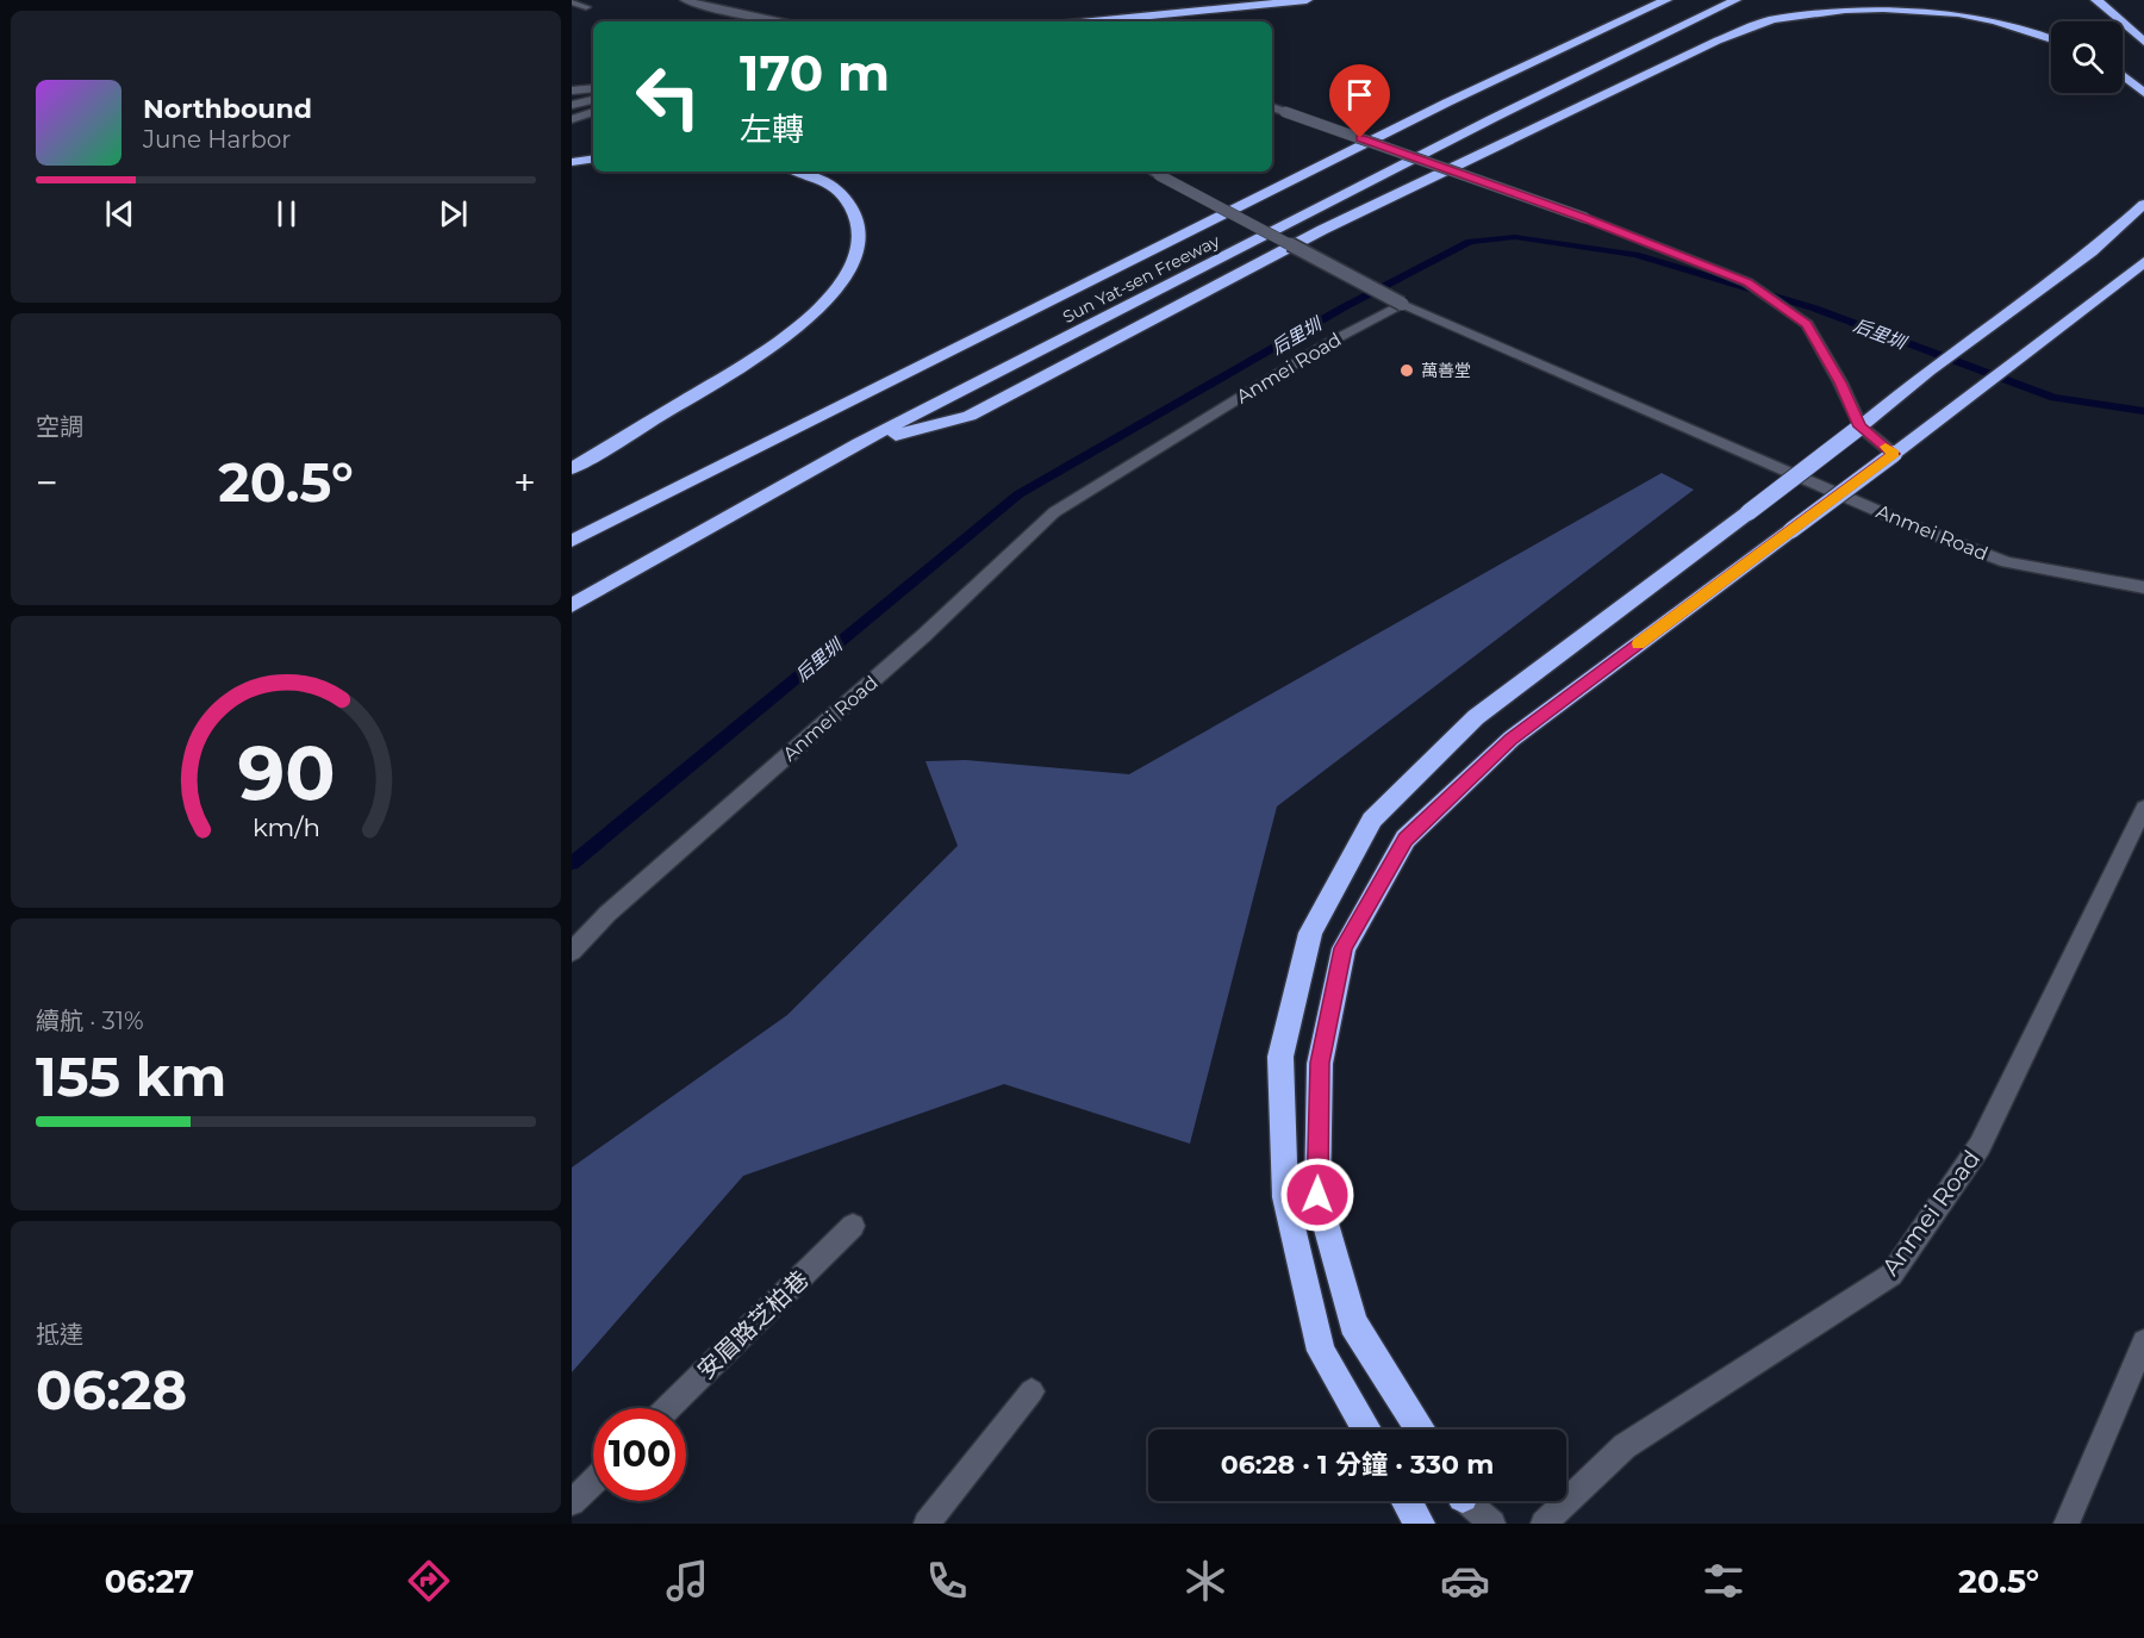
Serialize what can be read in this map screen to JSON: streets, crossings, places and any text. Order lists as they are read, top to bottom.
{
  "streets": {
    "highway": ["Sun Yat-sen Freeway"],
    "street": ["Anmei Road", "安眉路芝柏巷"]
  },
  "water": ["后里圳"],
  "places": ["萬善堂"],
  "page": {
    "turn": ["170 m", "左轉"],
    "song": ["Northbound", "June Harbor"],
    "tile": [
      "空調",
      ["續航 · 31%", "155 km"],
      ["抵達", "06:28"]
    ],
    "heat": ["−", "20.5°", "+"],
    "limit": "100",
    "trip": "06:28 · 1 分鐘 · 330 m",
    "tabs": ["06:27", "20.5°"],
    "gauge": ["90", "km/h"]
  }
}
